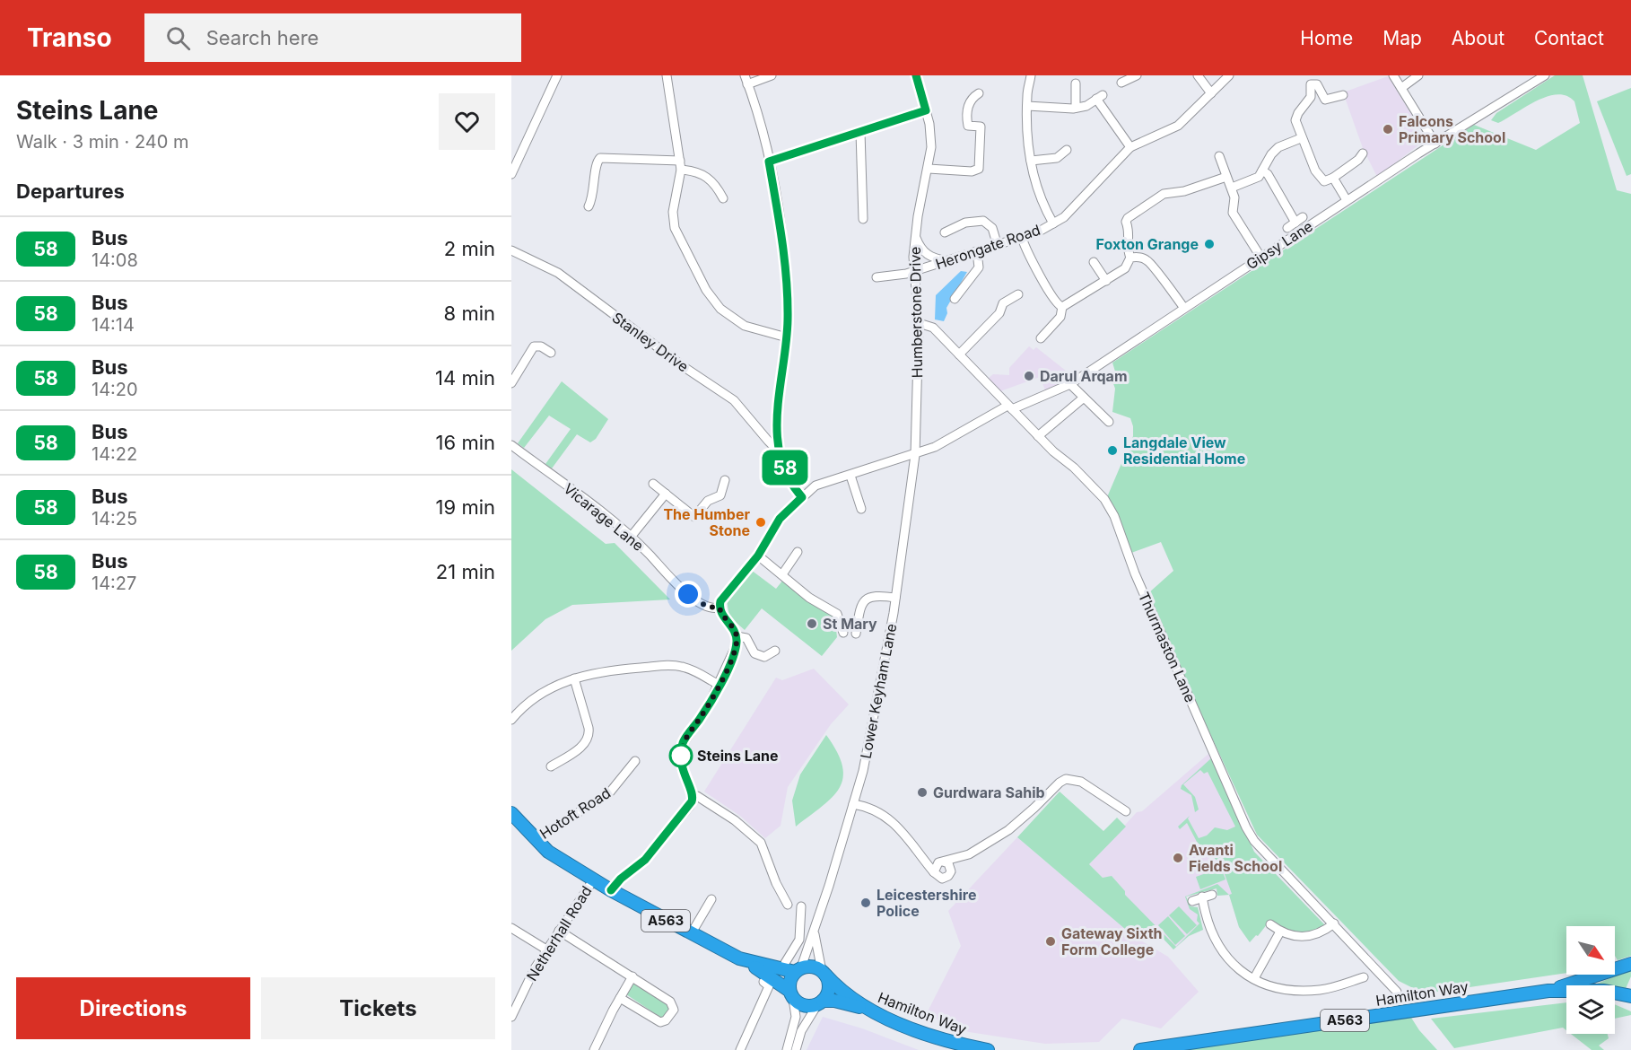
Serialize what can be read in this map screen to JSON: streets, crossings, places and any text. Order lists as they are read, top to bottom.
{
  "streets": {
    "highway": ["A563", "Hamilton Way"],
    "street": [
      "Gipsy Lane",
      "Herongate Road",
      "Humberstone Drive",
      "Stanley Drive",
      "Vicarage Lane",
      "Thurmaston Lane",
      "Lower Keyham Lane",
      "Hotoft Road",
      "Netherhall Road"
    ]
  },
  "crossings": [
    ["Gipsy Lane", "Humberstone Drive"],
    ["Gipsy Lane", "Vicarage Lane"],
    ["Gipsy Lane", "Thurmaston Lane"],
    ["Gipsy Lane", "Lower Keyham Lane"],
    ["Herongate Road", "Humberstone Drive"],
    ["Humberstone Drive", "Thurmaston Lane"],
    ["Humberstone Drive", "Lower Keyham Lane"],
    ["Lower Keyham Lane", "A563"],
    ["Lower Keyham Lane", "Hamilton Way"],
    ["Hotoft Road", "A563"],
    ["A563", "Netherhall Road"],
    ["A563", "Hamilton Way"]
  ],
  "places": [
    "Falcons Primary School",
    "Foxton Grange",
    "Darul Arqam",
    "Langdale View Residential Home",
    "The Humber Stone",
    "St Mary",
    "Steins Lane",
    "Gurdwara Sahib",
    "Avanti Fields School",
    "Leicestershire Police",
    "Gateway Sixth Form College"
  ],
  "lines": ["bus line 58"],
  "north": "bottom right",
  "page": {
    "header": "Transo",
    "search": "Search here",
    "nav": [
      "Home",
      "Map",
      "About",
      "Contact"
    ],
    "heading": [
      ["Steins Lane", "Walk · 3 min · 240 m"],
      "Departures"
    ],
    "on_map": "58",
    "list": [
      {
        "mark": "58",
        "name": "Bus",
        "note": "14:08",
        "value": "2 min"
      },
      {
        "mark": "58",
        "name": "Bus",
        "note": "14:14",
        "value": "8 min"
      },
      {
        "mark": "58",
        "name": "Bus",
        "note": "14:20",
        "value": "14 min"
      },
      {
        "mark": "58",
        "name": "Bus",
        "note": "14:22",
        "value": "16 min"
      },
      {
        "mark": "58",
        "name": "Bus",
        "note": "14:25",
        "value": "19 min"
      },
      {
        "mark": "58",
        "name": "Bus",
        "note": "14:27",
        "value": "21 min"
      }
    ],
    "buttons": ["Directions", "Tickets"]
  }
}
